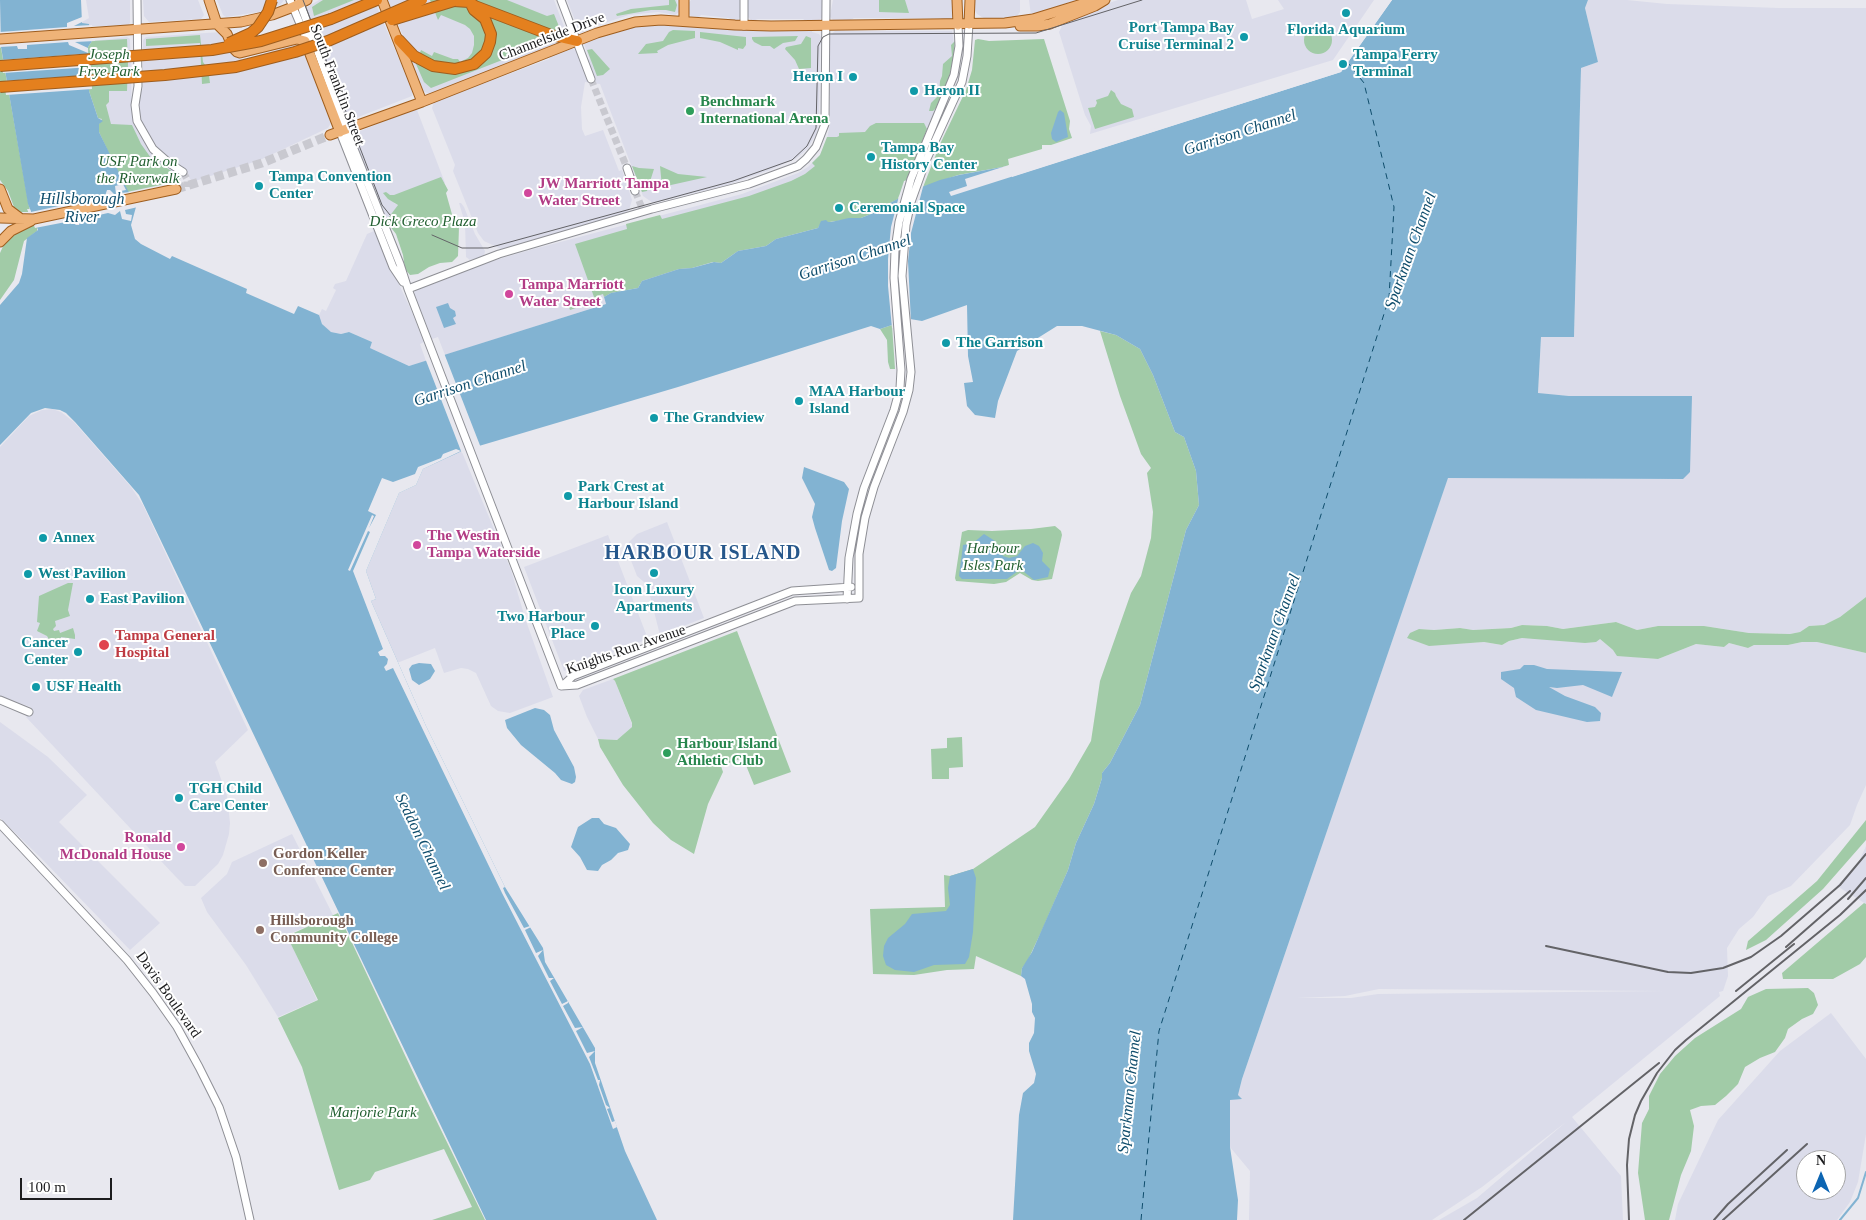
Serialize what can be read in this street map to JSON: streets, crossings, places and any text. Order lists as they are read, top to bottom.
{
  "streets": {
    "main road": ["Channelside Drive", "South Franklin Street"],
    "street": ["Knights Run Avenue", "Davis Boulevard"]
  },
  "crossings": [
    ["Channelside Drive", "South Franklin Street"],
    ["South Franklin Street", "Knights Run Avenue"]
  ],
  "districts": ["HARBOUR ISLAND"],
  "water": [
    "Garrison Channel",
    "Hillsborough River",
    "Sparkman Channel",
    "Seddon Channel"
  ],
  "parks": [
    "Joseph Frye Park",
    "USF Park on the Riverwalk",
    "Dick Greco Plaza",
    "Harbour Isles Park",
    "Marjorie Park"
  ],
  "places": [
    "Florida Aquarium",
    "Port Tampa Bay Cruise Terminal 2",
    "Tampa Ferry Terminal",
    "Heron I",
    "Heron II",
    "Benchmark International Arena",
    "Tampa Bay History Center",
    "Tampa Convention Center",
    "JW Marriott Tampa Water Street",
    "Ceremonial Space",
    "Tampa Marriott Water Street",
    "The Garrison",
    "MAA Harbour Island",
    "The Grandview",
    "Park Crest at Harbour Island",
    "Annex",
    "The Westin Tampa Waterside",
    "Icon Luxury Apartments",
    "West Pavilion",
    "East Pavilion",
    "Two Harbour Place",
    "Tampa General Hospital",
    "Cancer Center",
    "USF Health",
    "Harbour Island Athletic Club",
    "TGH Child Care Center",
    "Ronald McDonald House",
    "Gordon Keller Conference Center",
    "Hillsborough Community College"
  ],
  "scale_bar": "100 m",
  "north": "top"
}
